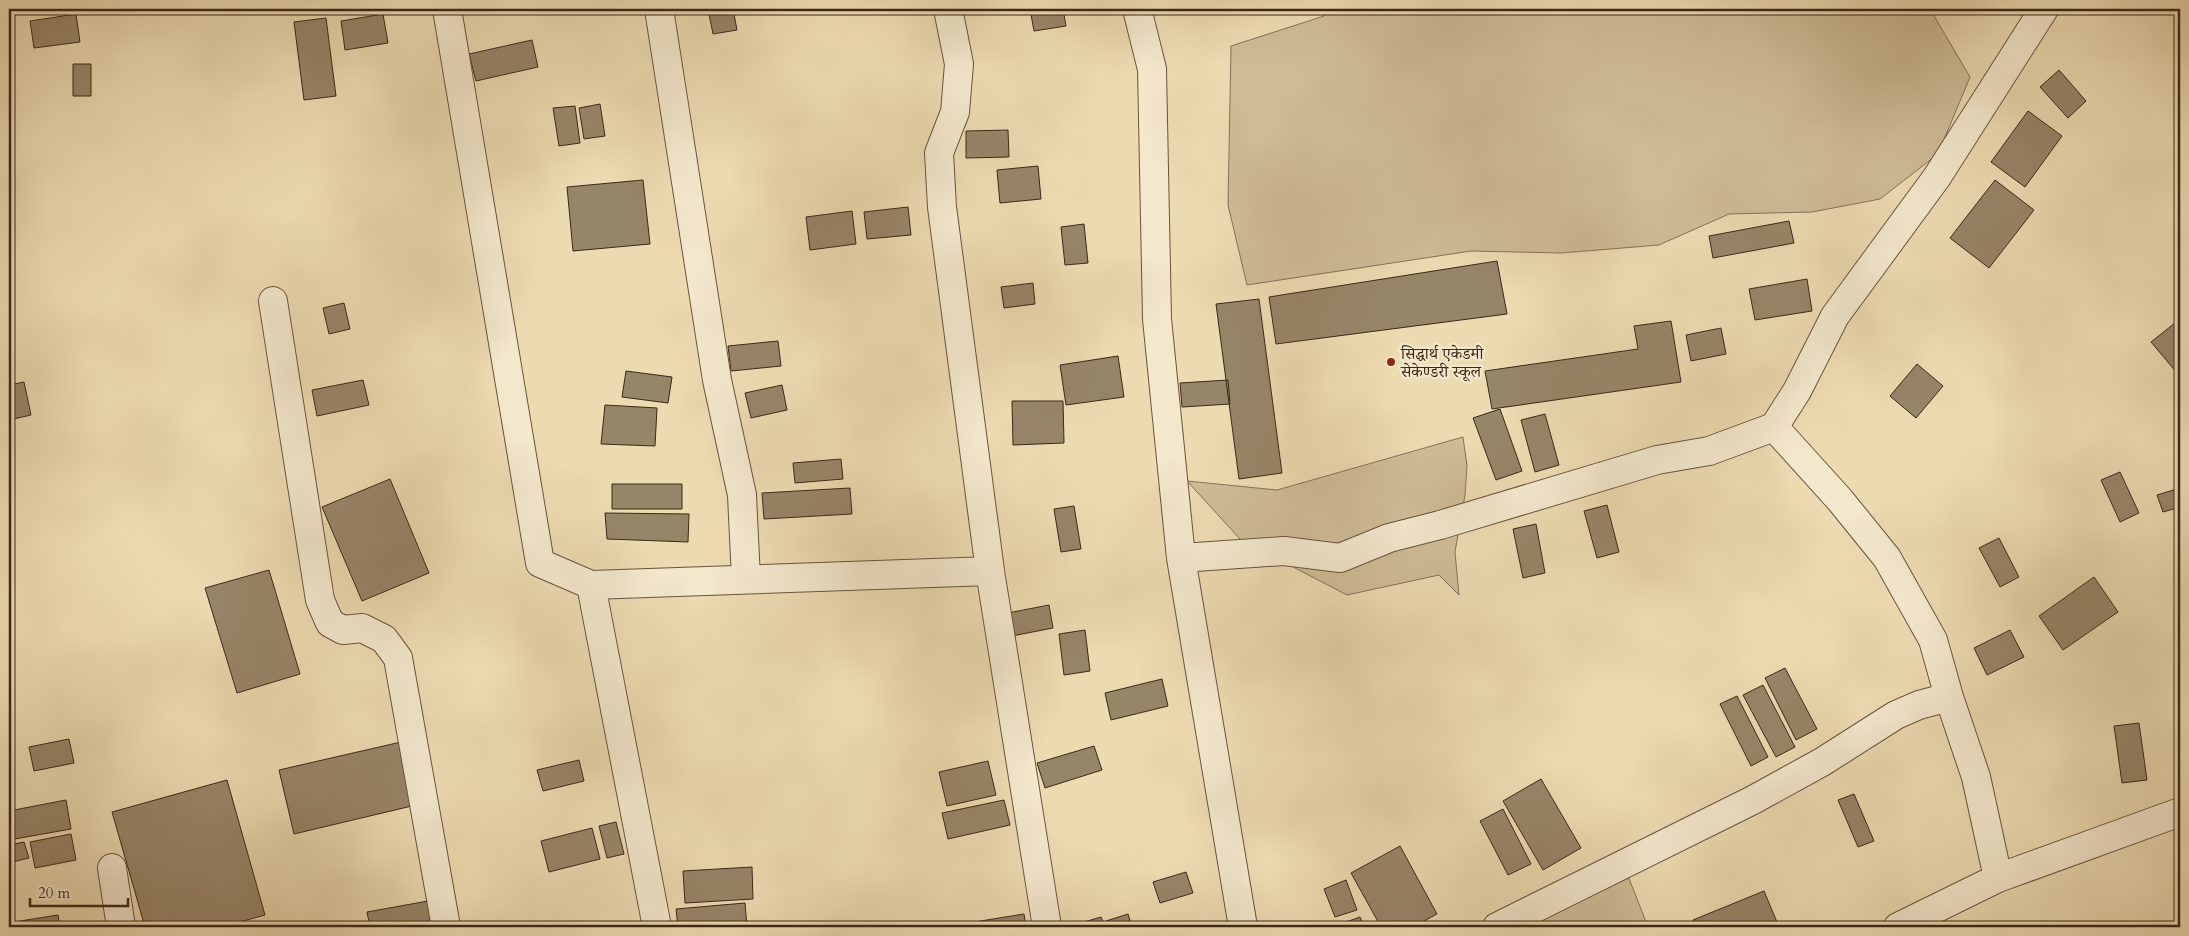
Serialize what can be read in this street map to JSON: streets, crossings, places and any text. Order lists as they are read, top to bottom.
{
  "places": ["सिद्धार्थ एकेडमी सेकेण्डरी स्कूल"],
  "scale_bar": "20 m"
}
